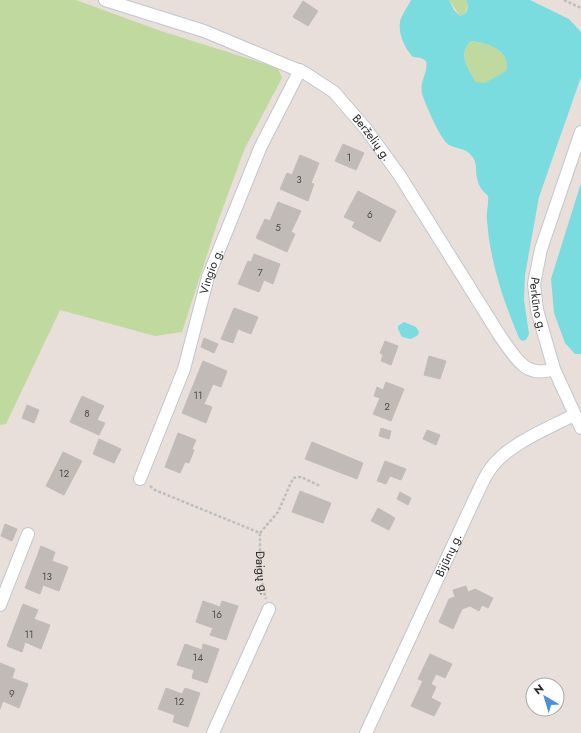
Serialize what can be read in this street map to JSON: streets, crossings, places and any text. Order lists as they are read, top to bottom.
{
  "streets": {
    "street": [
      "Berželių g.",
      "Vingio g.",
      "Perkūno g.",
      "Bijūnų g.",
      "Daigų g."
    ]
  },
  "crossings": [
    ["Berželių g.", "Vingio g."],
    ["Berželių g.", "Perkūno g."],
    ["Perkūno g.", "Bijūnų g."]
  ],
  "house_numbers": [
    "1",
    "3",
    "6",
    "5",
    "7",
    "11",
    "2",
    "8",
    "12",
    "13",
    "16",
    "11",
    "14",
    "9",
    "12"
  ],
  "north": "top left"
}
